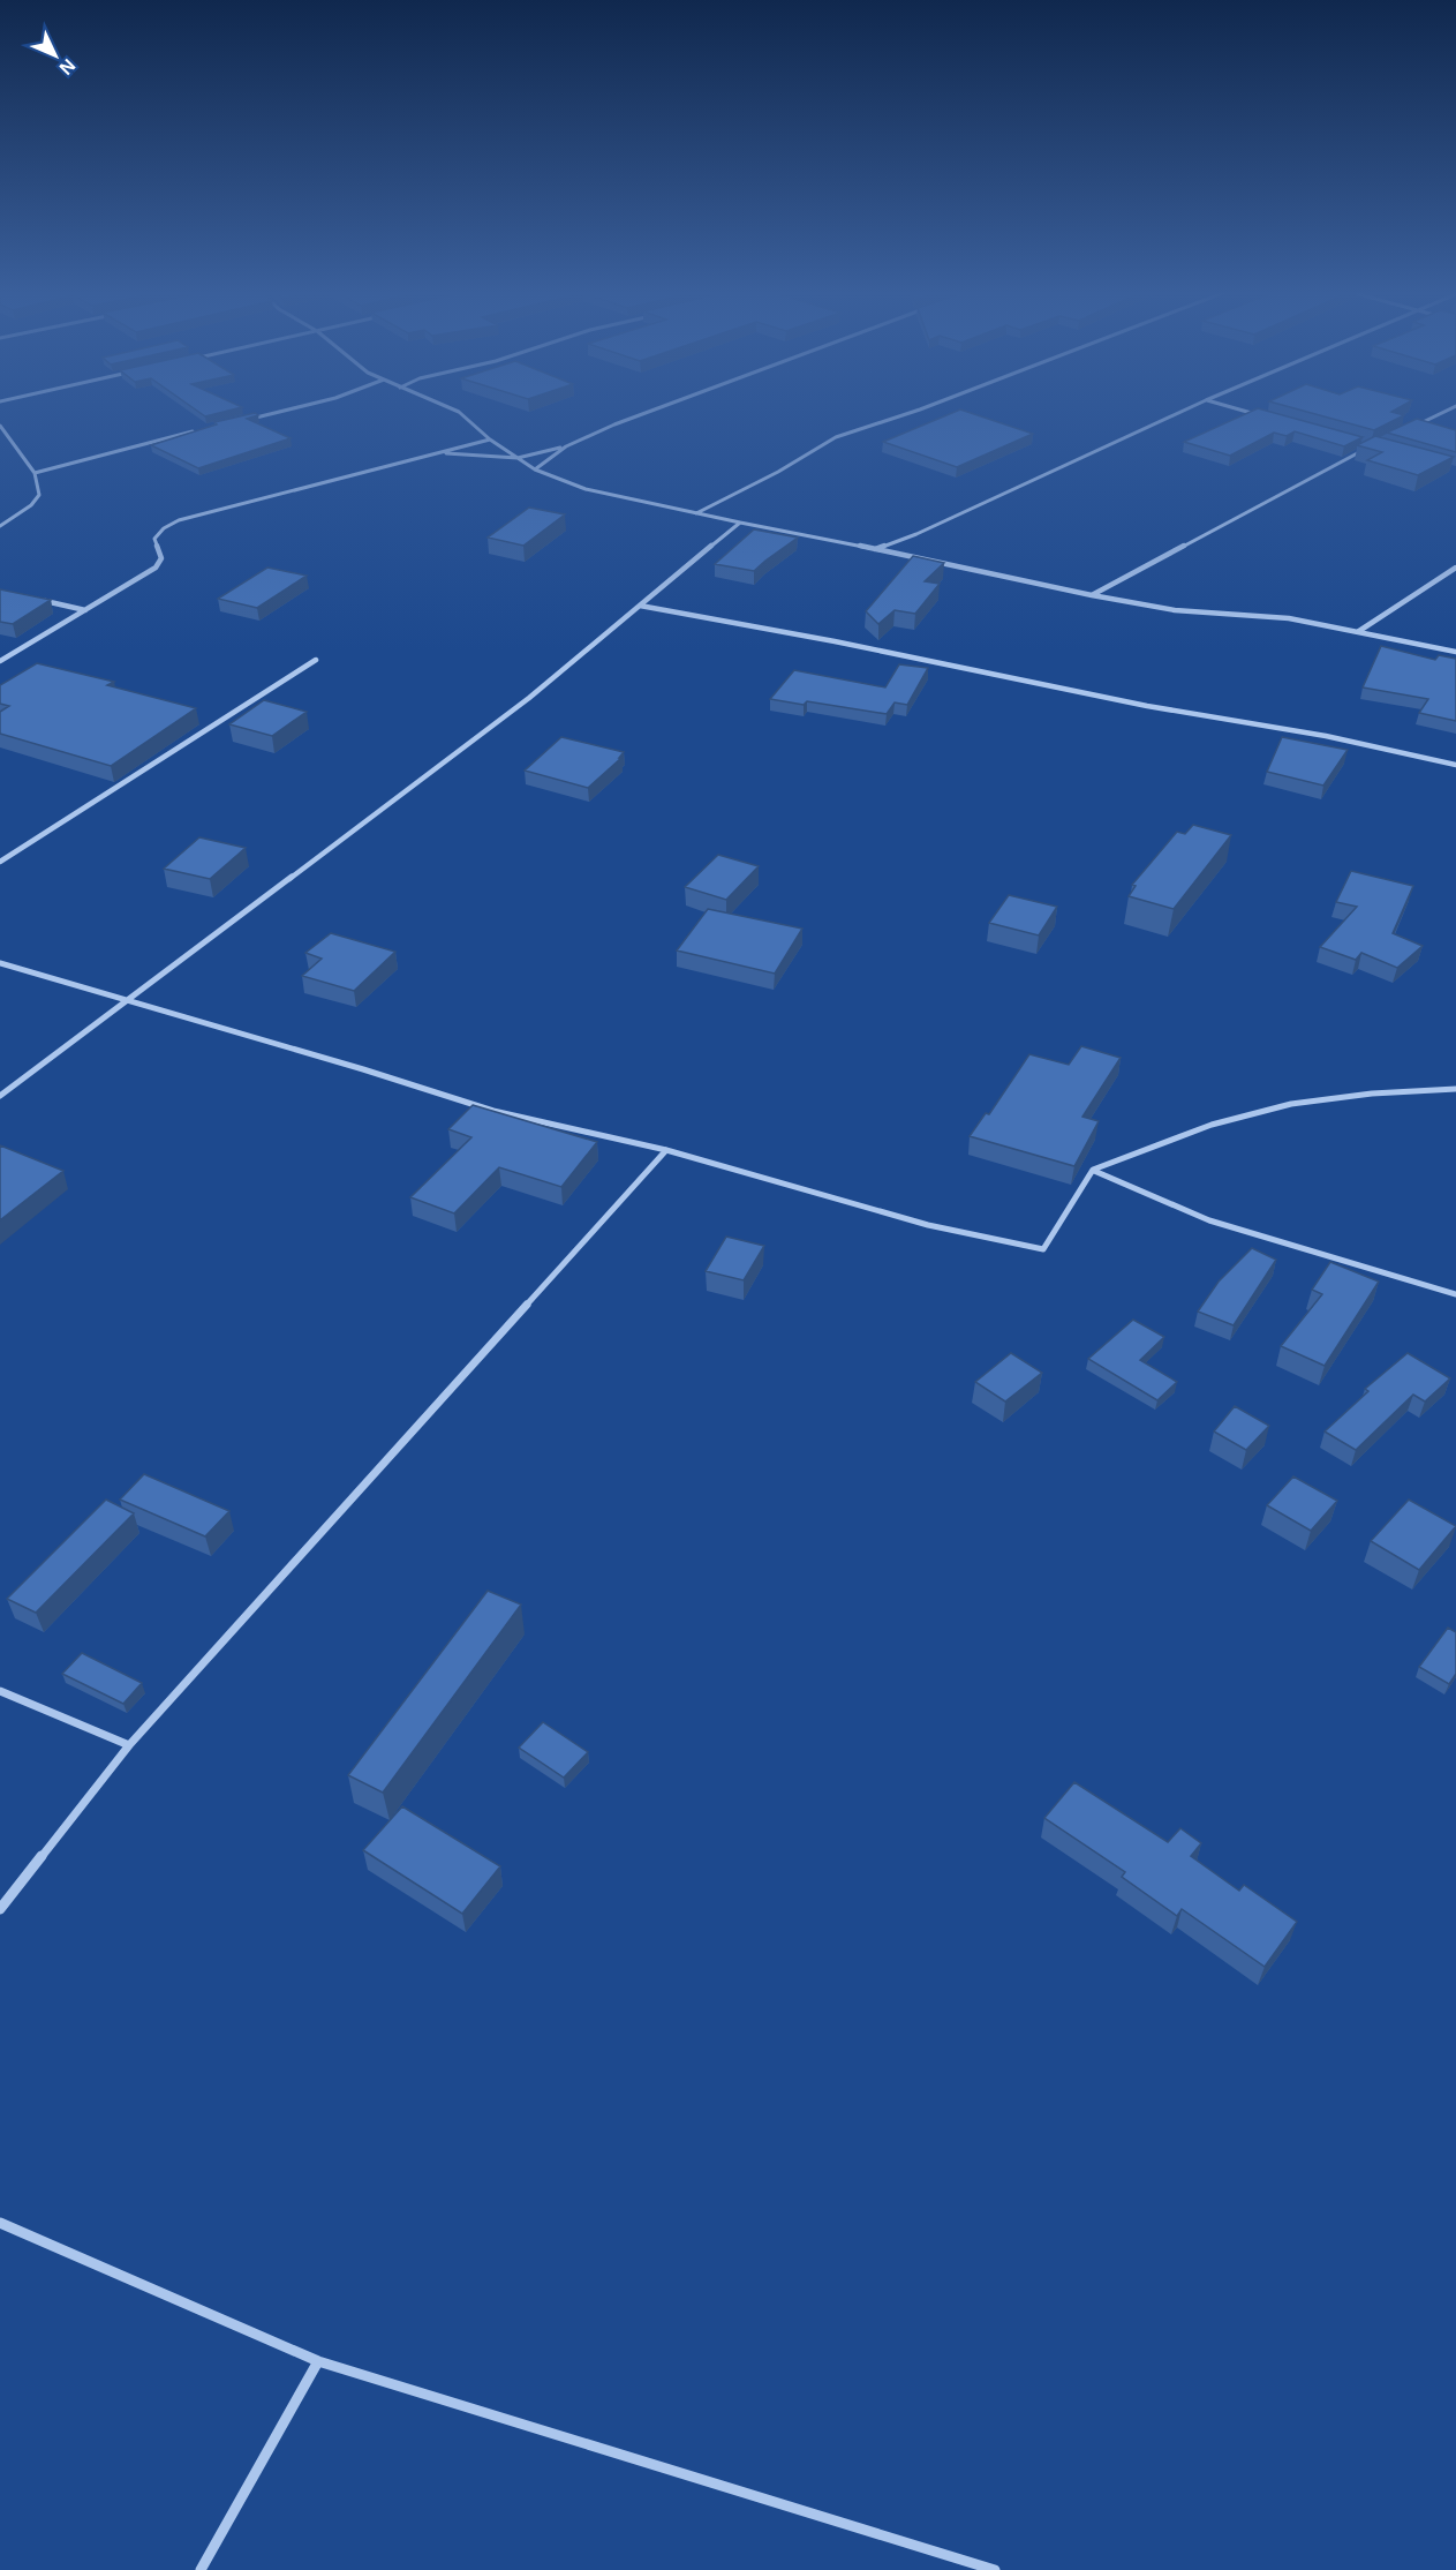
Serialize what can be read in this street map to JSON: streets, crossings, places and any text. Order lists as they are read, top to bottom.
{
  "north": "bottom right"
}
